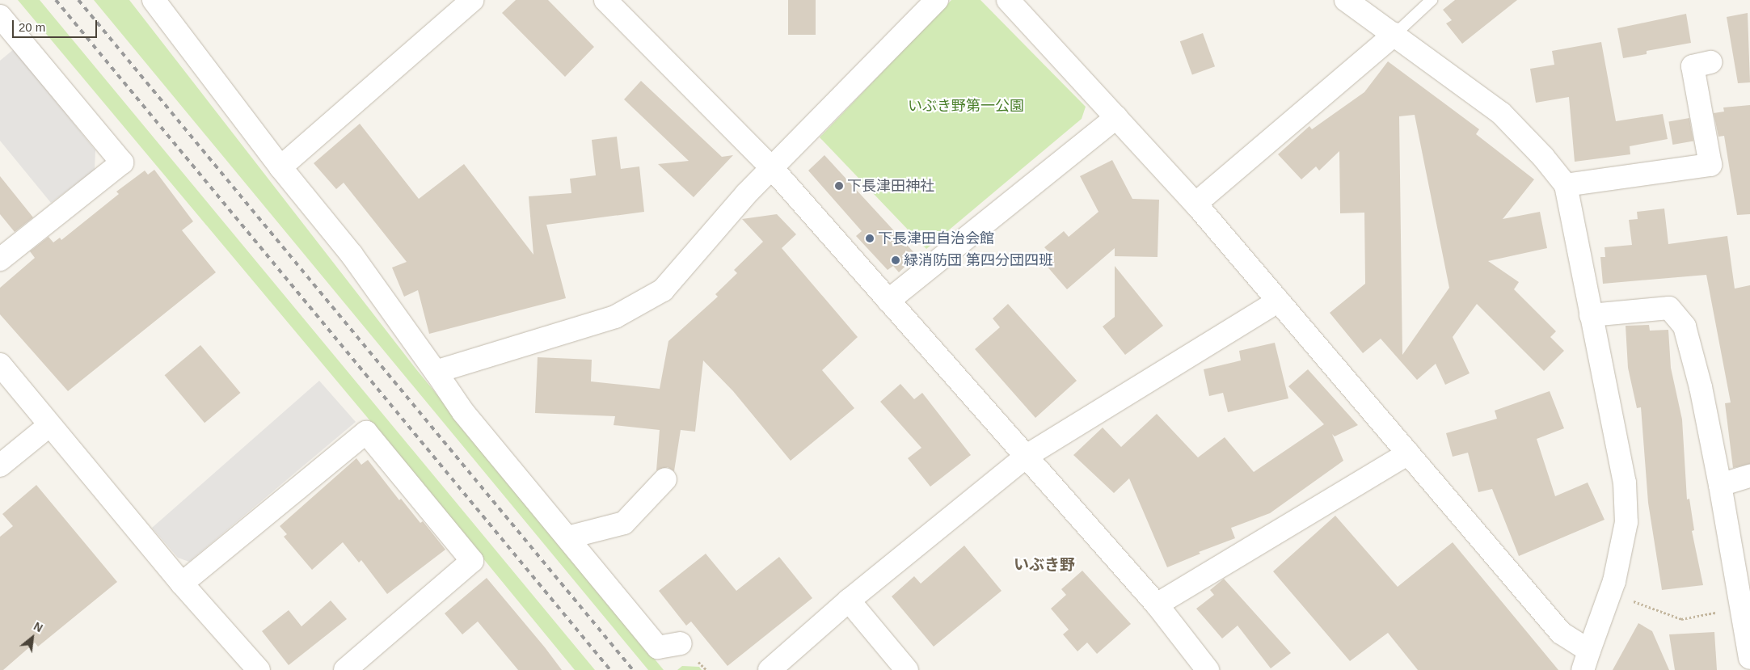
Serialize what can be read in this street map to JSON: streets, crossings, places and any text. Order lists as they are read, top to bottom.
{
  "districts": ["いぶき野"],
  "parks": ["いぶき野第一公園"],
  "places": ["下長津田神社", "下長津田自治会館", "緑消防団 第四分団四班"],
  "scale_bar": "20 m",
  "north": "top right"
}
